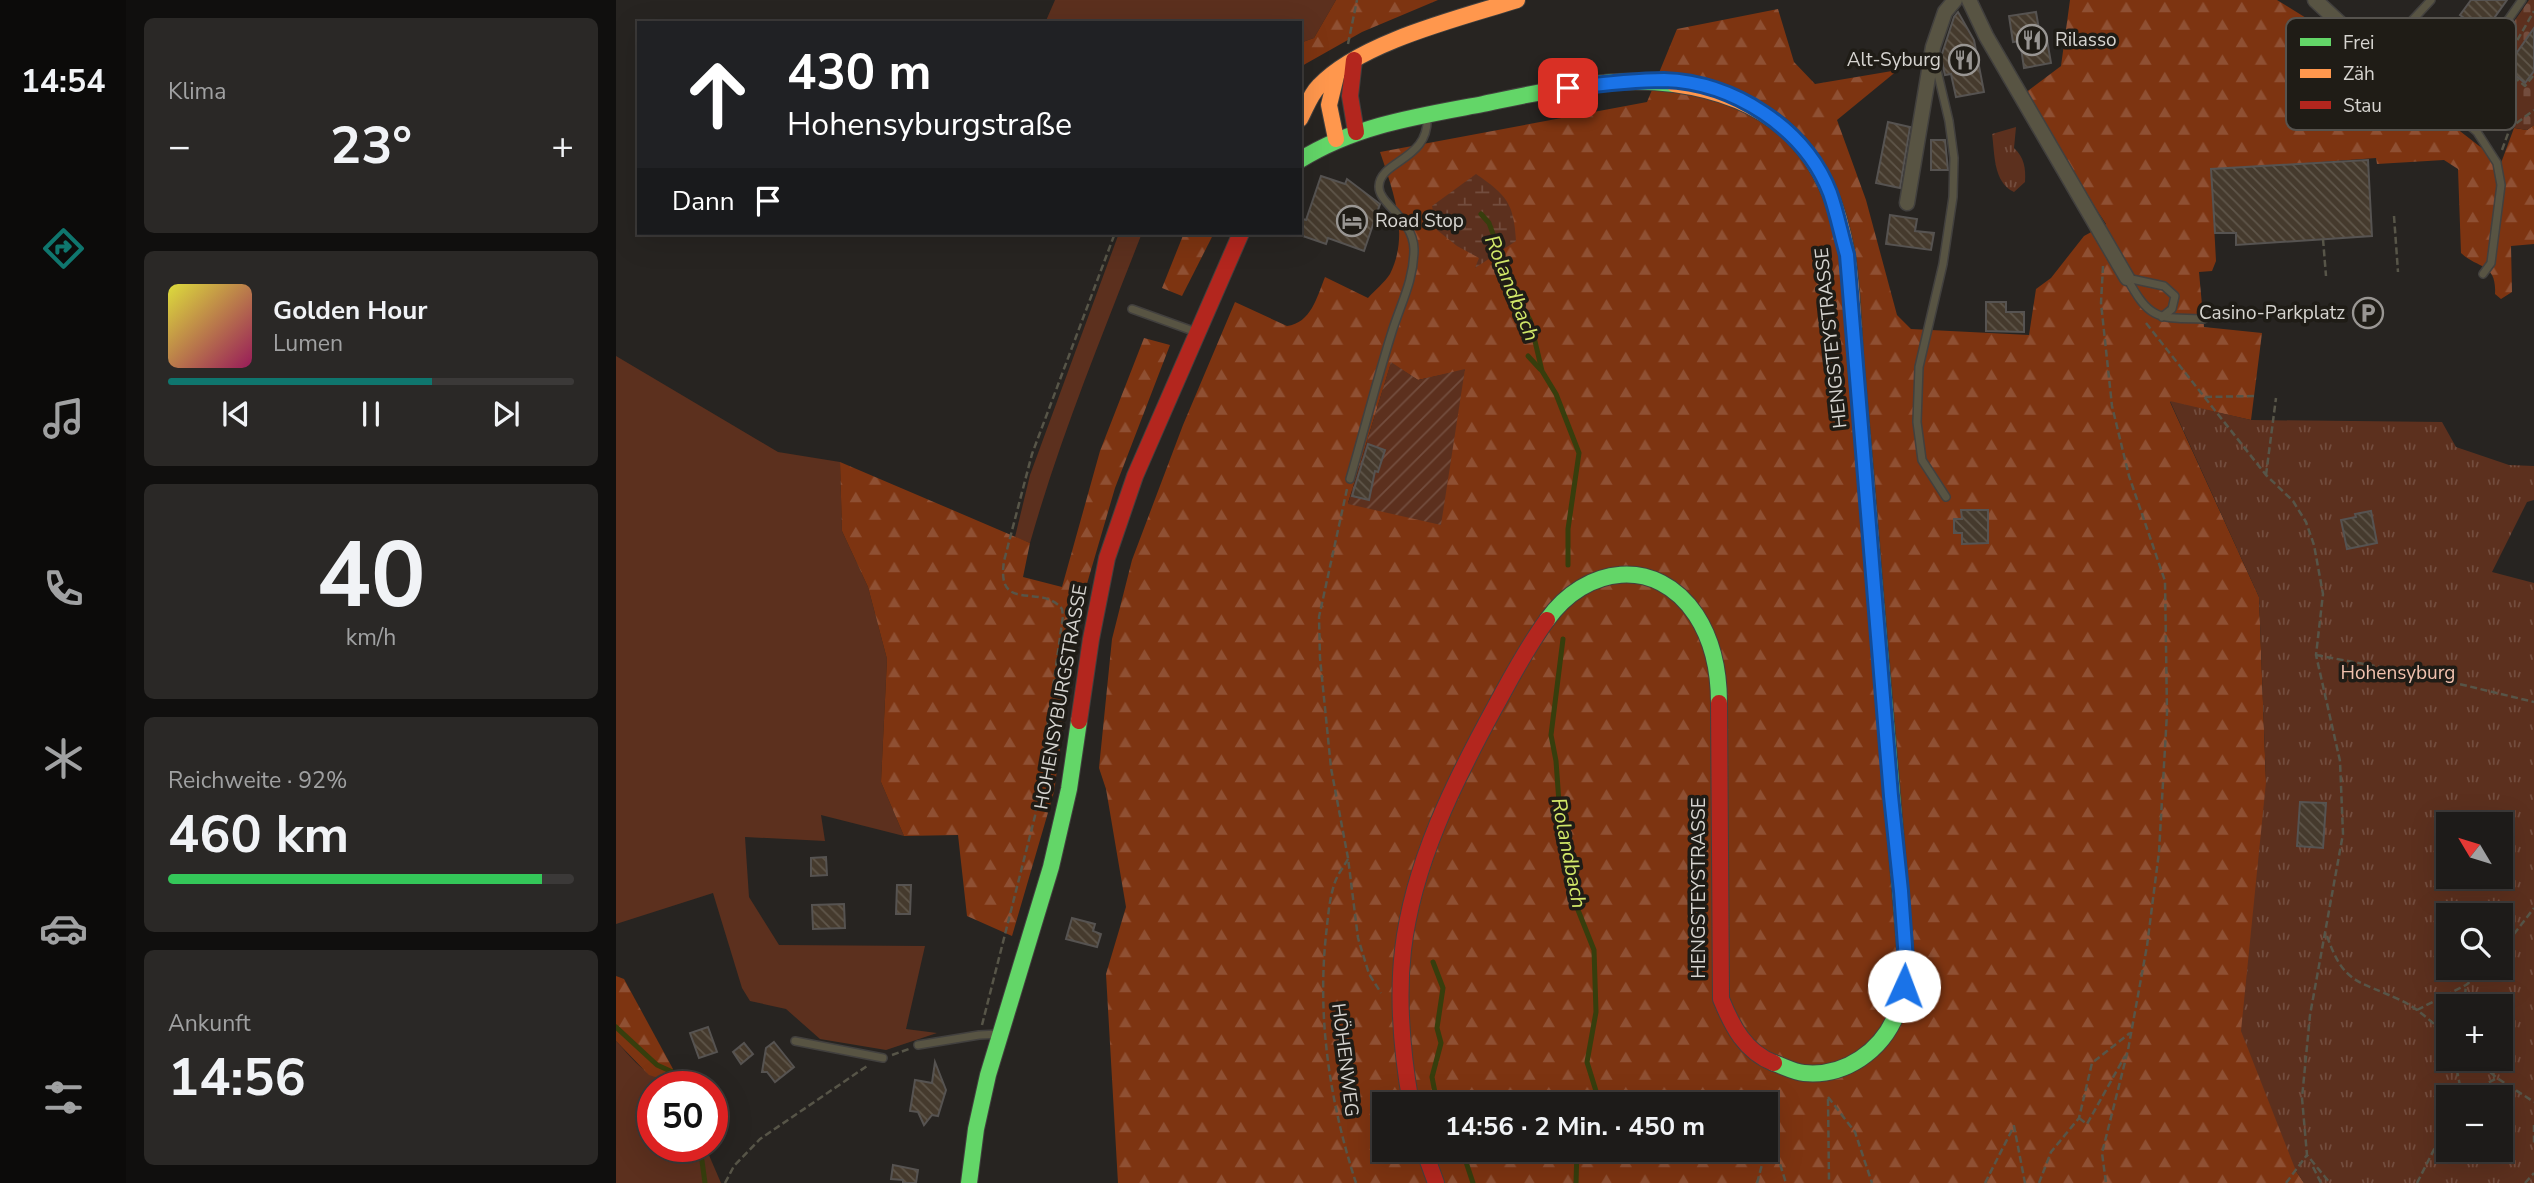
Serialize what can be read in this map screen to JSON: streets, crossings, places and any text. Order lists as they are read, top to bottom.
{
  "streets": {
    "main road": ["HENGSTEYSTRASSE", "HOHENSYBURGSTRASSE"],
    "path": ["HÖHENWEG"]
  },
  "water": ["Rolandbach"],
  "parks": ["Hohensyburg"],
  "places": {
    "restaurant": ["Rilasso", "Alt-Syburg"],
    "hotel": ["Road Stop"],
    "parking": ["Casino-Parkplatz"]
  },
  "legend": ["Frei", "Zäh", "Stau"],
  "north": "top left",
  "page": {
    "tabs": "14:54",
    "tile": [
      "Klima",
      ["40", "km/h"],
      ["Reichweite · 92%", "460 km"],
      ["Ankunft", "14:56"]
    ],
    "turn": ["430 m", "Hohensyburgstraße"],
    "heat": ["−", "23°", "+"],
    "then": "Dann",
    "song": ["Golden Hour", "Lumen"],
    "map_buttons": ["+", "−"],
    "limit": "50",
    "trip": "14:56 · 2 Min. · 450 m"
  }
}
